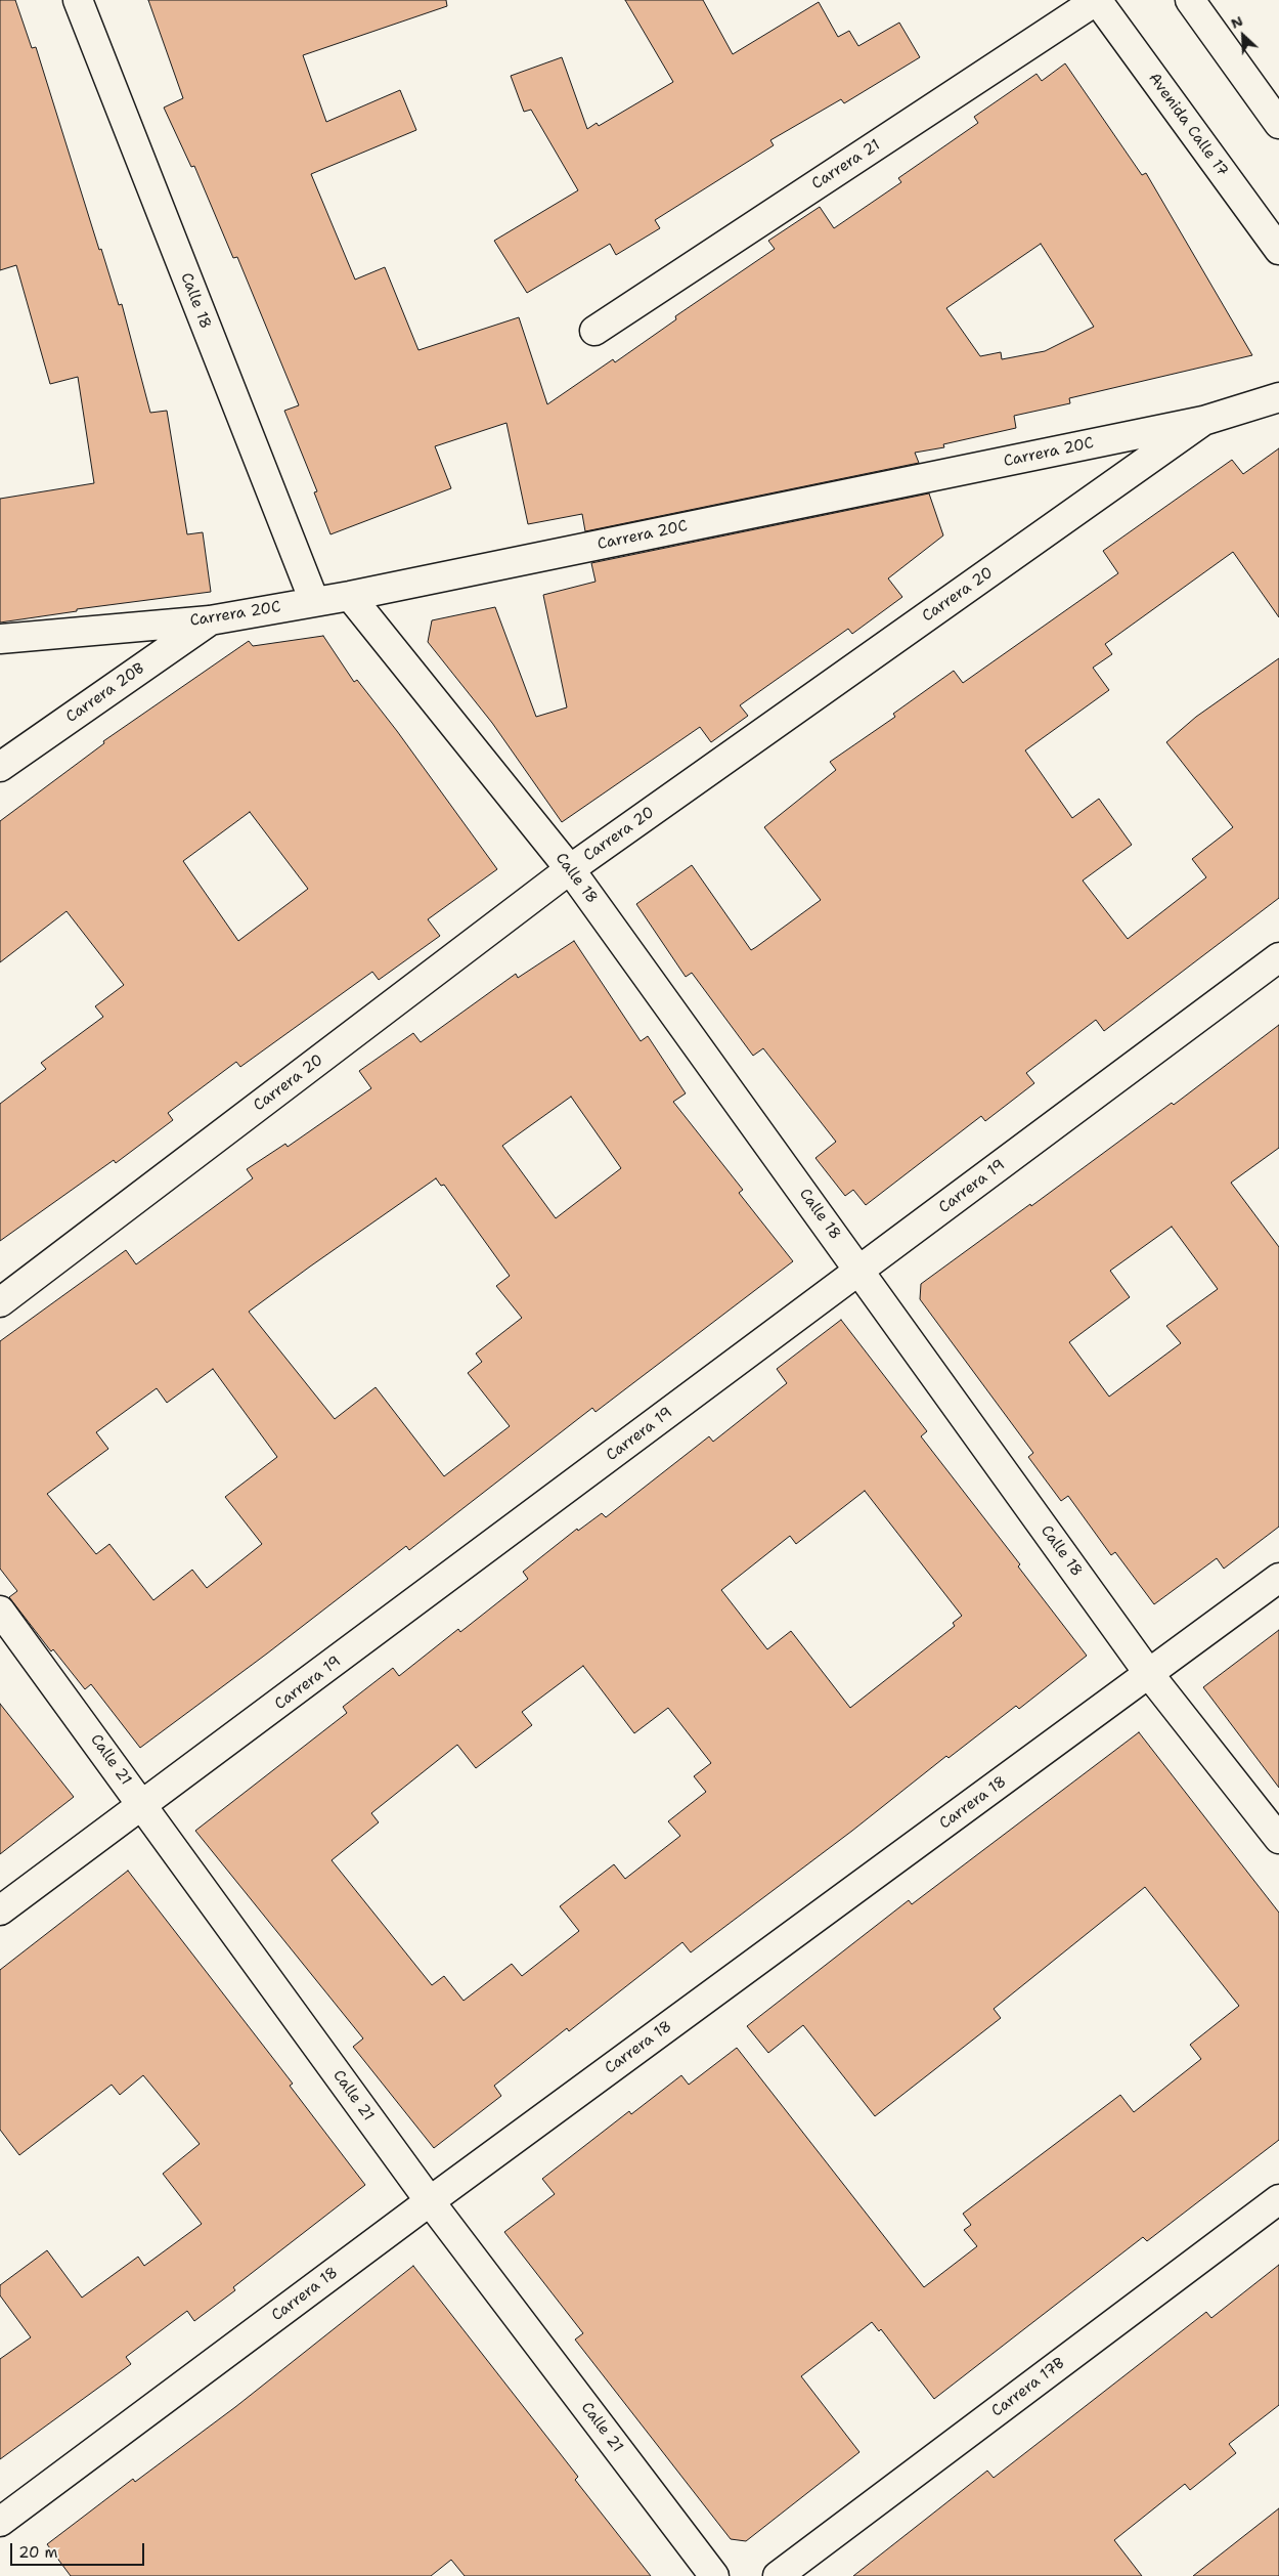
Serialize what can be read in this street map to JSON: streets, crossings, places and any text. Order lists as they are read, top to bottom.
{
  "streets": {
    "street": [
      "Avenida Calle 17",
      "Carrera 21",
      "Calle 18",
      "Carrera 20C",
      "Carrera 20",
      "Carrera 20B",
      "Carrera 19",
      "Calle 21",
      "Carrera 18",
      "Carrera 17B"
    ]
  },
  "crossings": [
    ["Avenida Calle 17", "Carrera 21"],
    ["Calle 18", "Carrera 20C"],
    ["Calle 18", "Carrera 20"],
    ["Calle 18", "Carrera 19"],
    ["Calle 18", "Carrera 18"],
    ["Carrera 20C", "Carrera 20"],
    ["Carrera 20C", "Carrera 20B"],
    ["Carrera 19", "Calle 21"],
    ["Calle 21", "Carrera 18"]
  ],
  "scale_bar": "20 m",
  "north": "top left"
}
